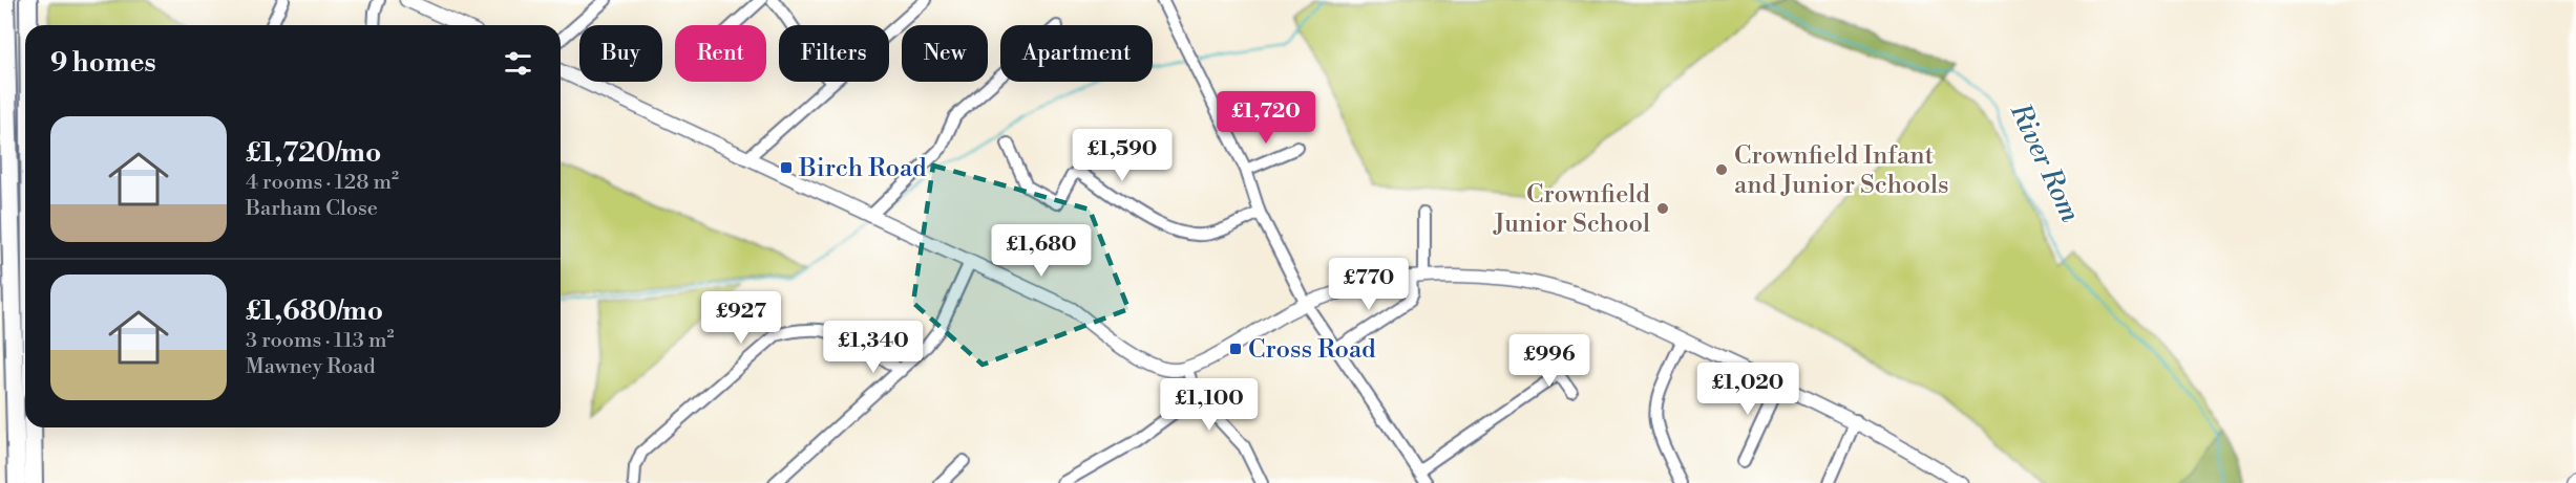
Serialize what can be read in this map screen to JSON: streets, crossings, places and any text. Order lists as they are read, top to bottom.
{
  "water": ["River Rom"],
  "places": {
    "transit": ["Birch Road", "Cross Road"],
    "other": ["Crownfield Infant and Junior Schools", "Crownfield Junior School"]
  },
  "page": {
    "chip": [
      "Buy",
      "Rent",
      "Filters",
      "New",
      "Apartment"
    ],
    "heading": "9 homes",
    "price": [
      "£1,720",
      "£1,590",
      "£1,680",
      "£770",
      "£927",
      "£1,340",
      "£996",
      "£1,020",
      "£1,100"
    ],
    "list": [
      {
        "name": "£1,720/mo",
        "note": "4 rooms · 128 m² · Barham Close"
      },
      {
        "name": "£1,680/mo",
        "note": "3 rooms · 113 m² · Mawney Road"
      }
    ]
  }
}
